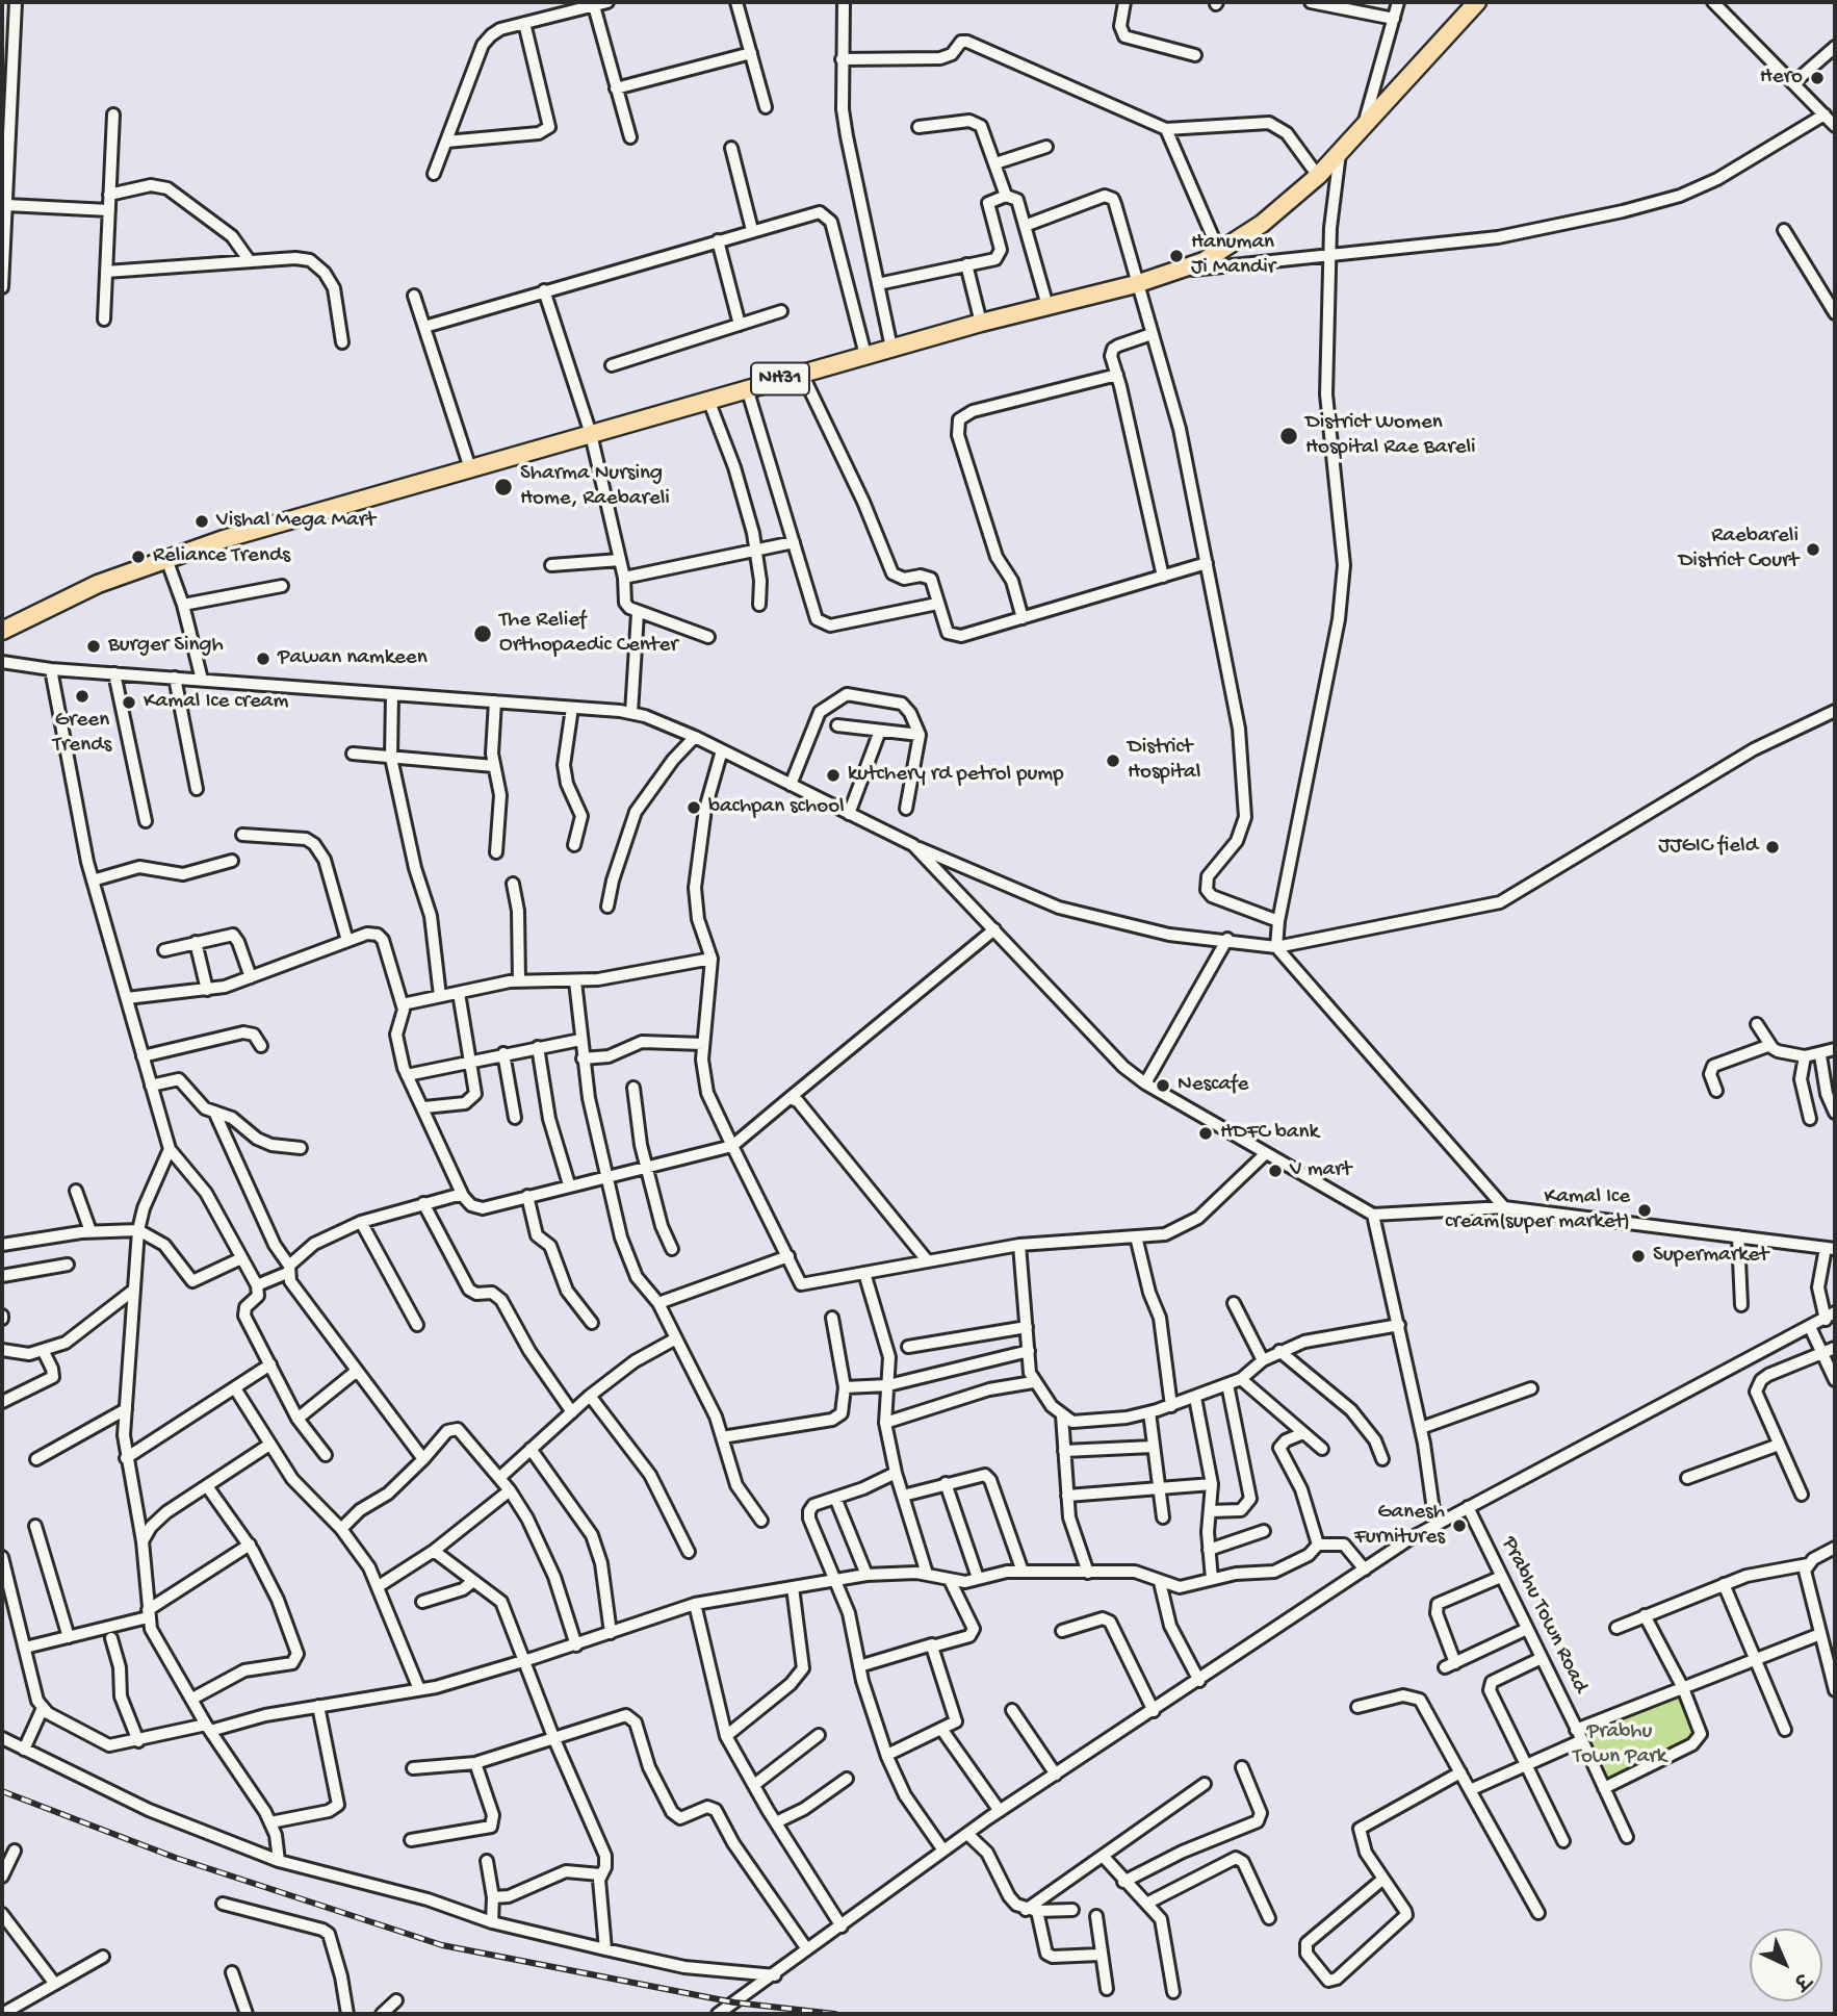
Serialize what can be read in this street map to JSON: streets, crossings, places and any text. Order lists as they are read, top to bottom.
{
  "streets": {
    "highway": ["NH31"],
    "street": ["Prabhu Town Road"]
  },
  "parks": ["Prabhu Town Park"],
  "places": [
    "Hero",
    "Hanuman Ji Mandir",
    "District Women Hospital Rae Bareli",
    "Sharma Nursing Home, Raebareli",
    "Vishal Mega Mart",
    "Raebareli District Court",
    "Reliance Trends",
    "The Relief Orthopaedic Center",
    "Burger Singh",
    "Pawan namkeen",
    "Green Trends",
    "Kamal Ice cream",
    "District Hospital",
    "kutchery rd petrol pump",
    "bachpan school",
    "JJGIC field",
    "Nescafe",
    "HDFC bank",
    "V mart",
    "Kamal Ice cream(super market)",
    "Supermarket",
    "Ganesh Furnitures"
  ],
  "north": "bottom right"
}
